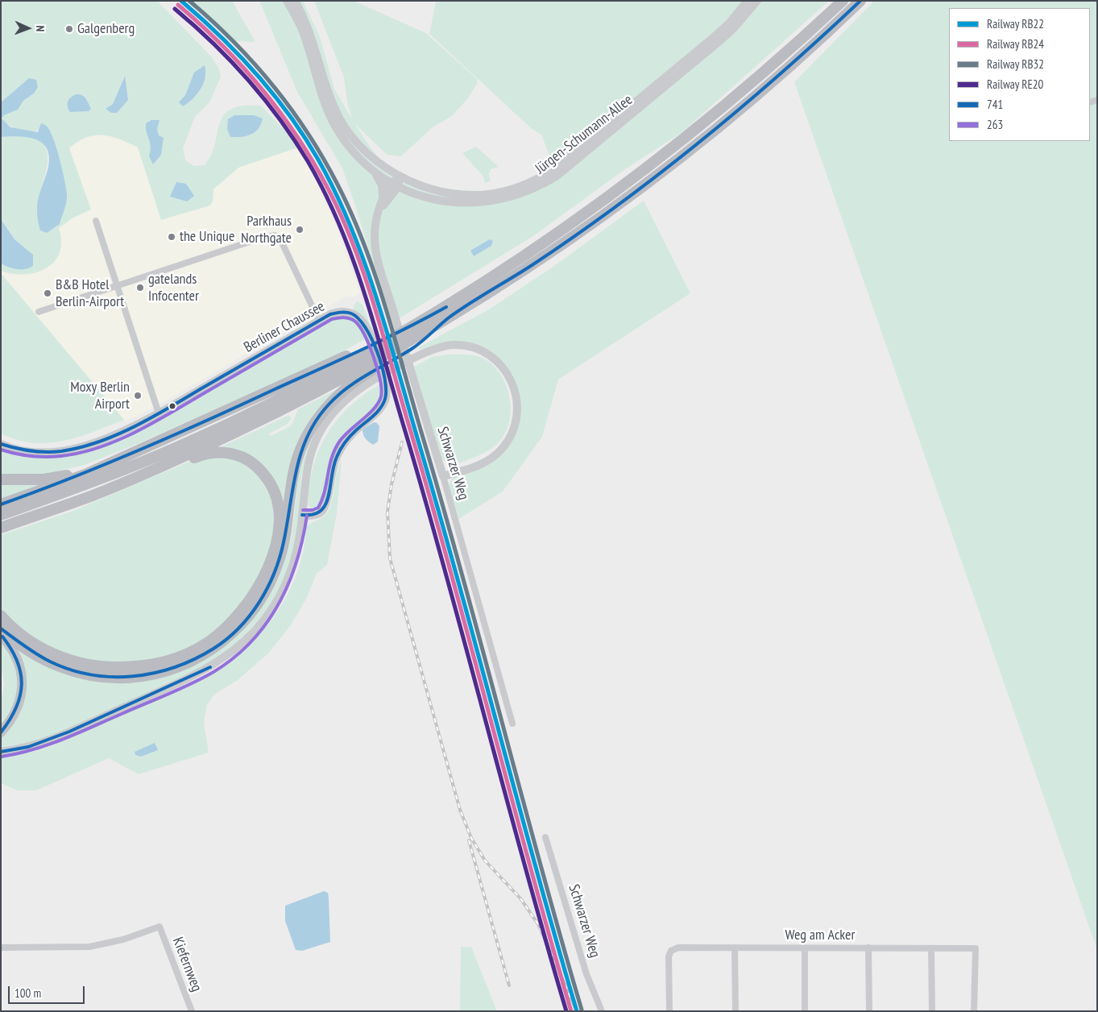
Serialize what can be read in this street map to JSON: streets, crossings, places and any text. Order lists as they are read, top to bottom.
{
  "streets": {
    "street": [
      "Jürgen-Schumann-Allee",
      "Berliner Chaussee",
      "Schwarzer Weg",
      "Weg am Acker",
      "Kiefernweg"
    ]
  },
  "crossings": [
    ["Jürgen-Schumann-Allee", "Schwarzer Weg"]
  ],
  "places": [
    "Galgenberg",
    "Parkhaus Northgate",
    "the Unique",
    "gatelands Infocenter",
    "B&B Hotel Berlin-Airport",
    "Moxy Berlin Airport"
  ],
  "lines": [
    "rail line RB22",
    "rail line RB32",
    "transit line 741",
    "rail line RB24",
    "rail line RE20",
    "transit line 263"
  ],
  "legend": [
    "Railway RB22",
    "Railway RB24",
    "Railway RB32",
    "Railway RE20",
    "741",
    "263"
  ],
  "scale_bar": "100 m",
  "north": "right"
}
